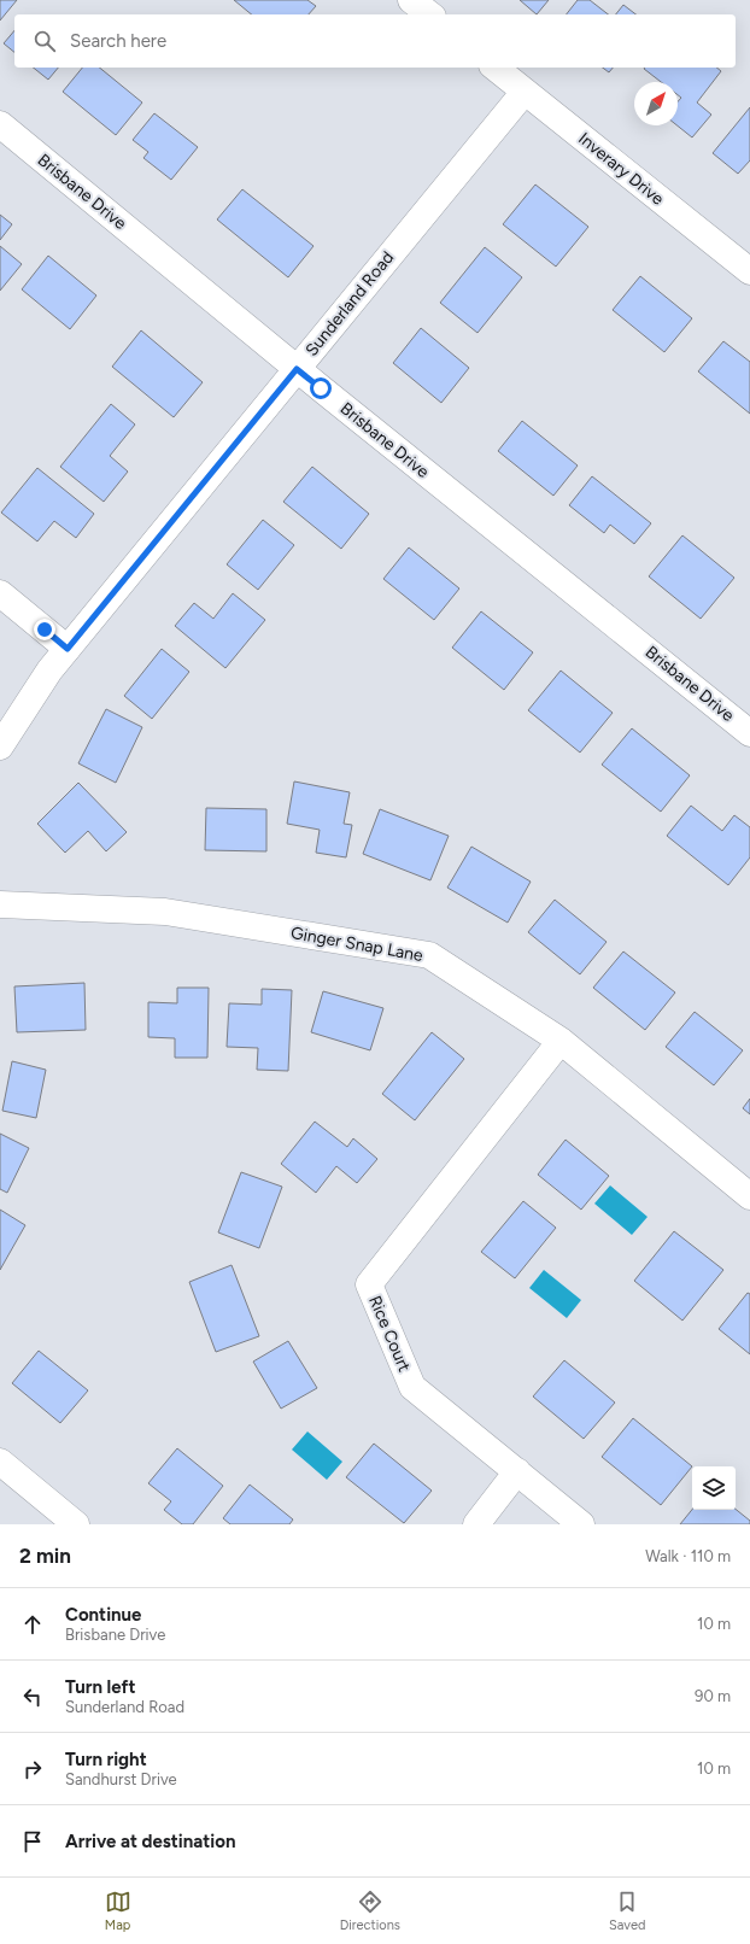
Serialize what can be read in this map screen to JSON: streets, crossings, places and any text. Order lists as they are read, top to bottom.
{
  "streets": {
    "street": [
      "Inverary Drive",
      "Brisbane Drive",
      "Sunderland Road",
      "Ginger Snap Lane",
      "Rice Court"
    ]
  },
  "crossings": [
    ["Inverary Drive", "Sunderland Road"],
    ["Brisbane Drive", "Sunderland Road"],
    ["Ginger Snap Lane", "Rice Court"]
  ],
  "north": "top right",
  "page": {
    "search": "Search here",
    "heading": ["2 min", "Walk · 110 m"],
    "list": [
      ["Continue", "Brisbane Drive", "10 m"],
      ["Turn left", "Sunderland Road", "90 m"],
      ["Turn right", "Sandhurst Drive", "10 m"],
      "Arrive at destination"
    ],
    "nav": ["Map", "Directions", "Saved"]
  }
}
